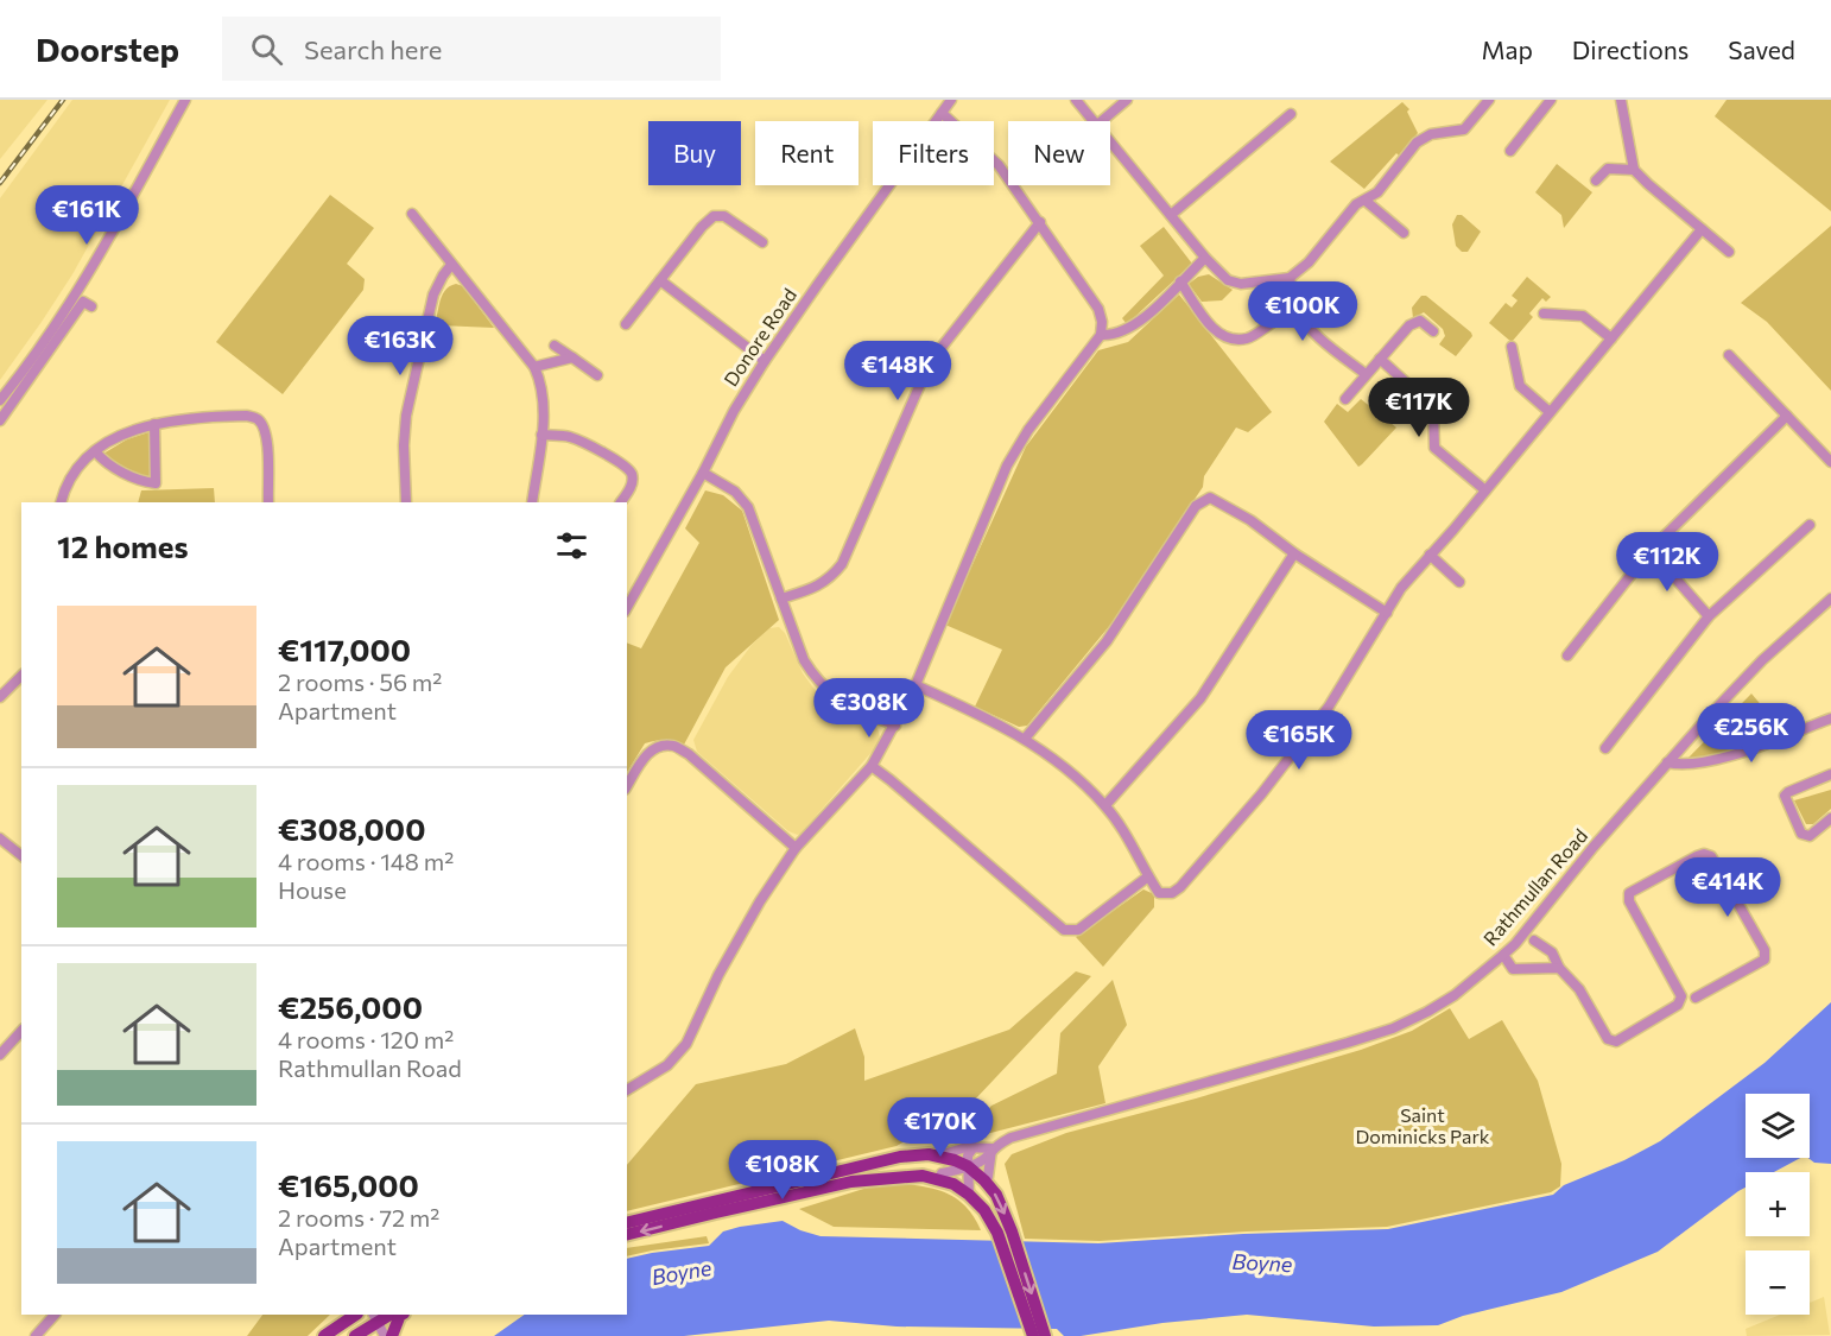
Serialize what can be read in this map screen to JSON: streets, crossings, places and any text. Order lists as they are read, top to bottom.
{
  "streets": {
    "main road": ["Rathmullan Road"],
    "street": ["Donore Road"]
  },
  "water": ["Boyne"],
  "parks": ["Saint Dominicks Park"],
  "page": {
    "header": "Doorstep",
    "search": "Search here",
    "nav": ["Map", "Directions", "Saved"],
    "chip": [
      "Buy",
      "Rent",
      "Filters",
      "New"
    ],
    "price": [
      "€161K",
      "€100K",
      "€163K",
      "€148K",
      "€117K",
      "€112K",
      "€308K",
      "€256K",
      "€165K",
      "€414K",
      "€170K",
      "€108K"
    ],
    "heading": "12 homes",
    "list": [
      {
        "name": "€117,000",
        "note": "2 rooms · 56 m² · Apartment"
      },
      {
        "name": "€308,000",
        "note": "4 rooms · 148 m² · House"
      },
      {
        "name": "€256,000",
        "note": "4 rooms · 120 m² · Rathmullan Road"
      },
      {
        "name": "€165,000",
        "note": "2 rooms · 72 m² · Apartment"
      }
    ],
    "map_buttons": ["+", "−"]
  }
}
